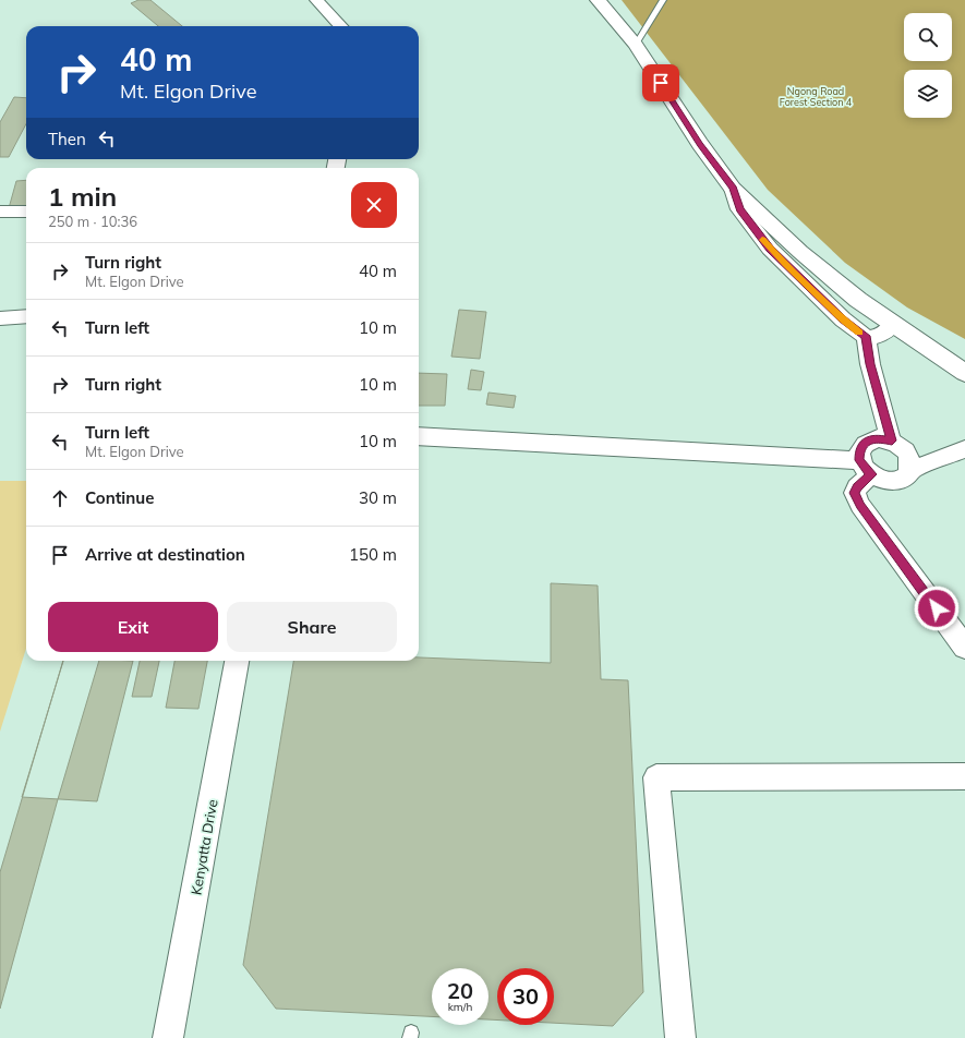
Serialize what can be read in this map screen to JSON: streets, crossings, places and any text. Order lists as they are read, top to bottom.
{
  "streets": {
    "street": ["Kenyatta Drive"]
  },
  "parks": ["Ngong Road Forest Section 4"],
  "page": {
    "turn": ["40 m", "Mt. Elgon Drive"],
    "then": "Then",
    "heading": ["1 min", "250 m · 10:36"],
    "list": [
      {
        "name": "Turn right",
        "note": "Mt. Elgon Drive",
        "value": "40 m"
      },
      {
        "name": "Turn left",
        "value": "10 m"
      },
      {
        "name": "Turn right",
        "value": "10 m"
      },
      {
        "name": "Turn left",
        "note": "Mt. Elgon Drive",
        "value": "10 m"
      },
      {
        "name": "Continue",
        "value": "30 m"
      },
      {
        "name": "Arrive at destination",
        "value": "150 m"
      }
    ],
    "buttons": ["Exit", "Share"],
    "speed": "20 km/h",
    "limit": "30"
  }
}
